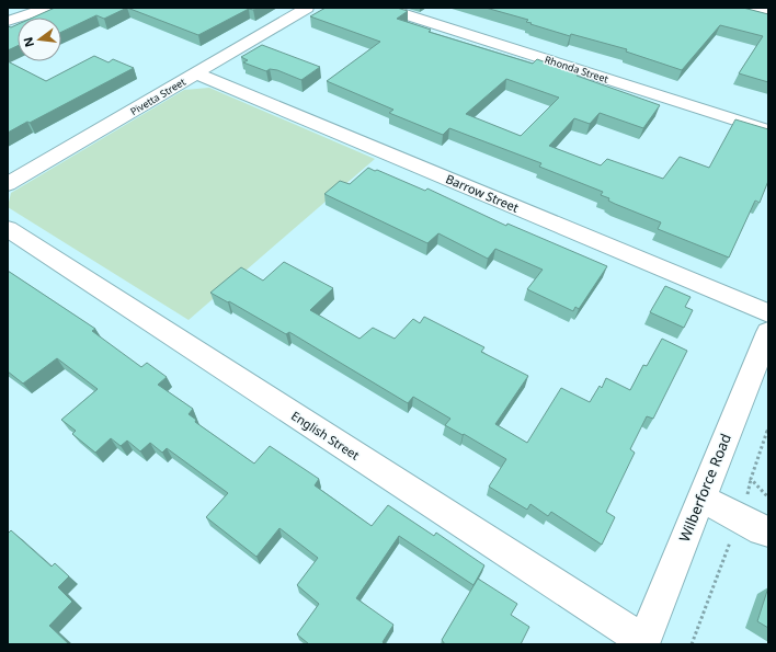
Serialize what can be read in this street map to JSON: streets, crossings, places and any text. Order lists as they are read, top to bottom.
{
  "streets": {
    "street": [
      "Rhonda Street",
      "Pivetta Street",
      "Barrow Street",
      "English Street",
      "Wilberforce Road"
    ]
  },
  "crossings": [
    ["Pivetta Street", "Barrow Street"],
    ["English Street", "Wilberforce Road"]
  ],
  "north": "left"
}
